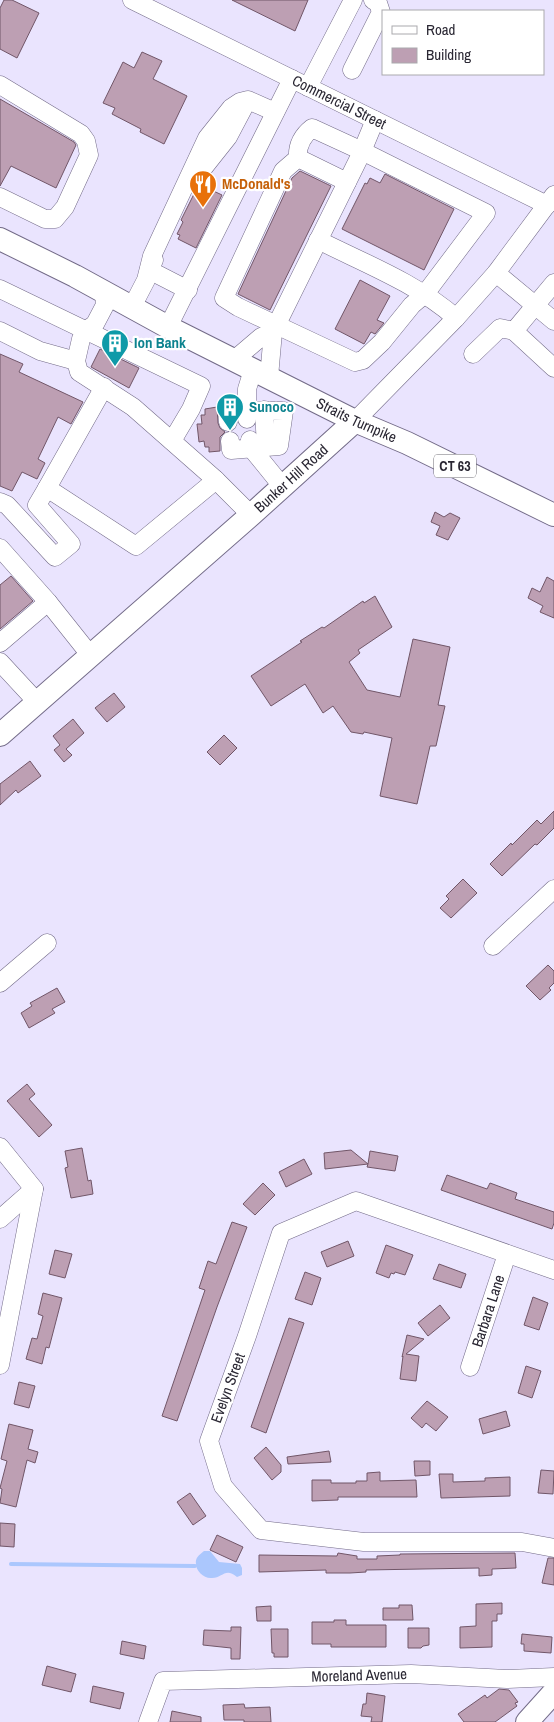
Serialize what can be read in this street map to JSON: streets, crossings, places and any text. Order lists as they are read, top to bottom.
{
  "streets": {
    "main road": ["Straits Turnpike", "CT 63", "Bunker Hill Road"],
    "street": [
      "Commercial Street",
      "Barbara Lane",
      "Evelyn Street",
      "Moreland Avenue"
    ]
  },
  "crossings": [
    ["Commercial Street", "Bunker Hill Road"],
    ["Straits Turnpike", "Bunker Hill Road"],
    ["Barbara Lane", "Evelyn Street"]
  ],
  "places": {
    "restaurant": ["McDonald's"],
    "building": ["Ion Bank", "Sunoco"]
  },
  "legend": ["Road", "Building"]
}
